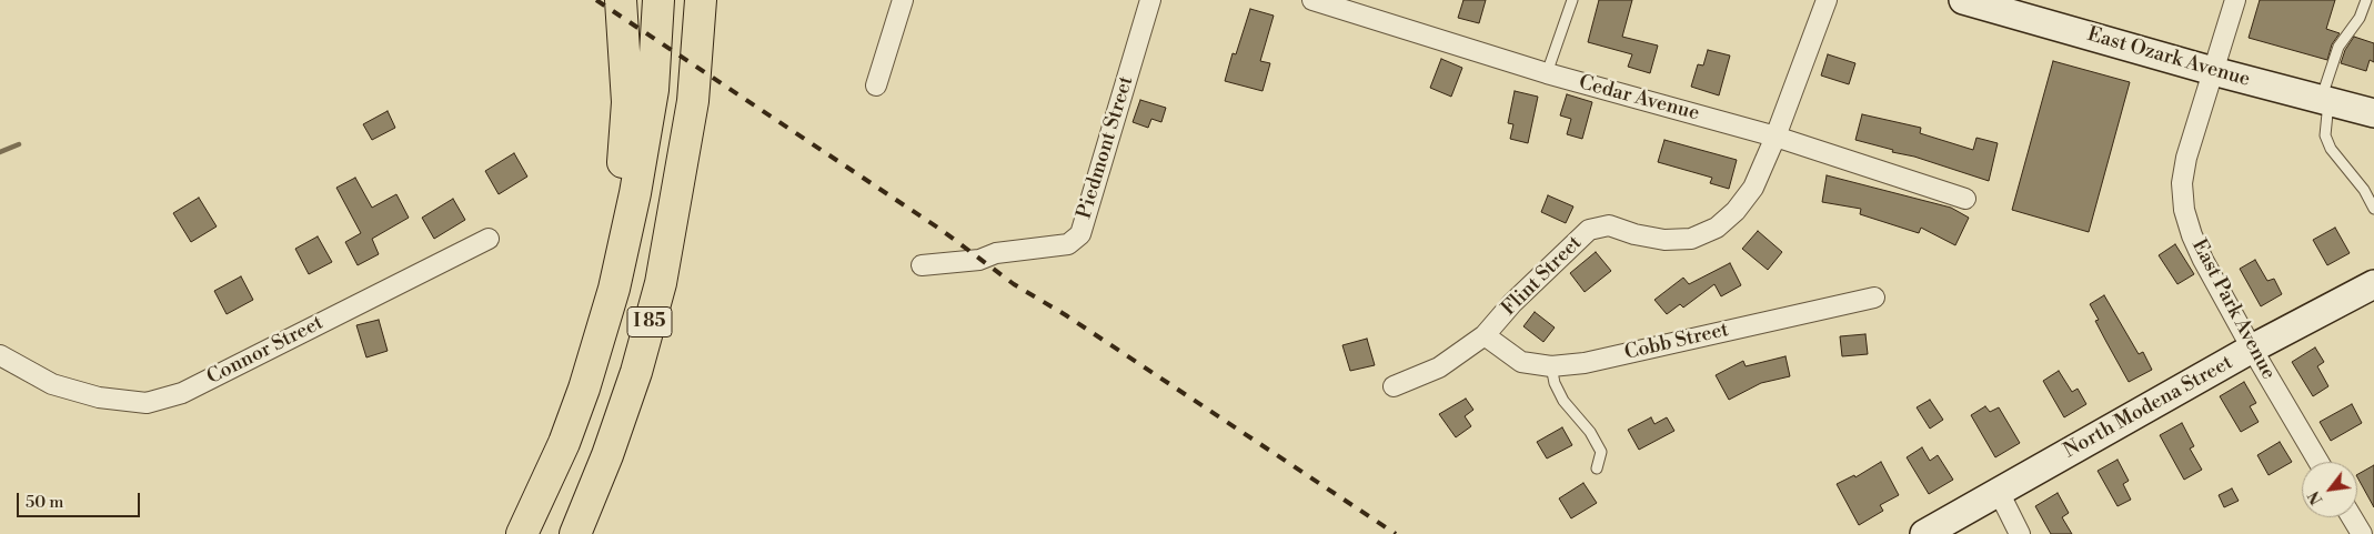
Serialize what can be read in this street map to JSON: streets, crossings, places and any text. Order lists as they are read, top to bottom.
{
  "streets": {
    "highway": ["I 85"],
    "street": [
      "East Ozark Avenue",
      "Cedar Avenue",
      "Piedmont Street",
      "Flint Street",
      "East Park Avenue",
      "Cobb Street",
      "Connor Street",
      "North Modena Street"
    ]
  },
  "crossings": [
    ["East Ozark Avenue", "East Park Avenue"],
    ["Cedar Avenue", "Flint Street"],
    ["Flint Street", "Cobb Street"],
    ["East Park Avenue", "North Modena Street"]
  ],
  "scale_bar": "50 m",
  "north": "bottom left"
}
